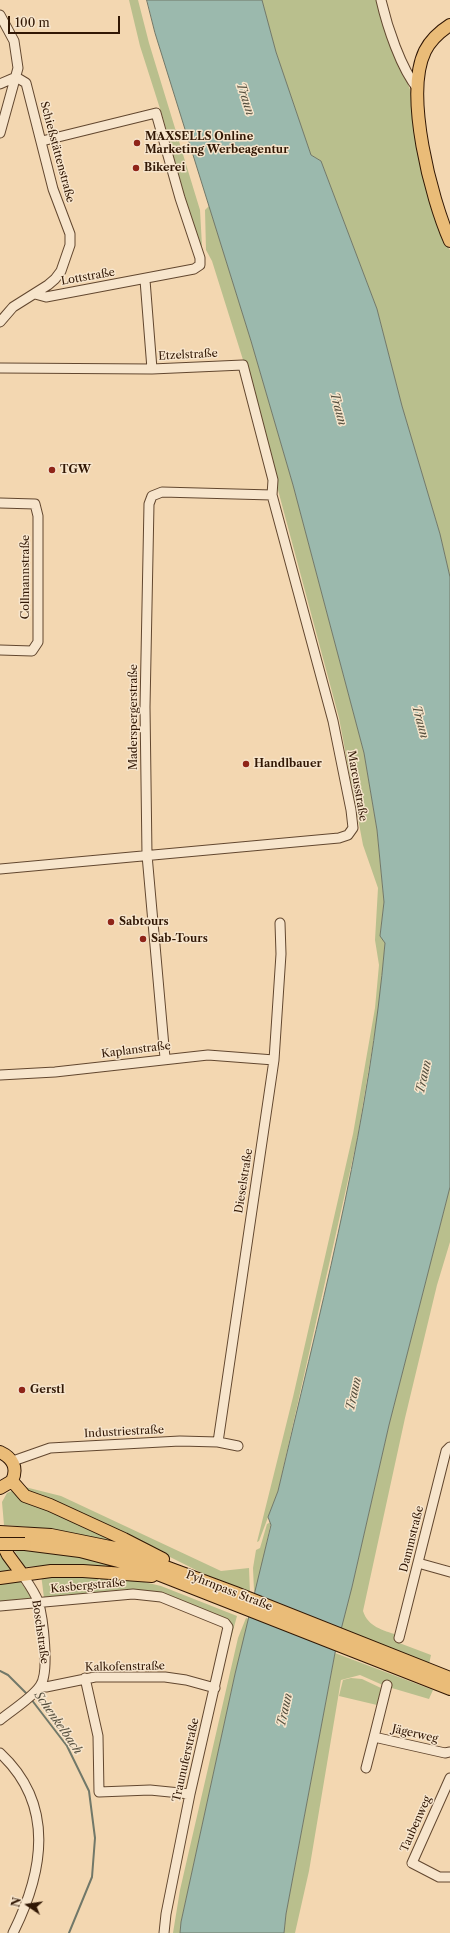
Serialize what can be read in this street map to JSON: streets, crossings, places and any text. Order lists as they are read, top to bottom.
{
  "streets": {
    "main road": ["Pyhrnpass Straße", "Boschstraße"],
    "street": [
      "Schießstättenstraße",
      "Lottstraße",
      "Etzelstraße",
      "Collmannstraße",
      "Maderspergerstraße",
      "Marcusstraße",
      "Kaplanstraße",
      "Dieselstraße",
      "Industriestraße",
      "Dammstraße",
      "Kasbergstraße",
      "Kalkofenstraße",
      "Jägerweg",
      "Traunuferstraße",
      "Taubenweg"
    ]
  },
  "crossings": [
    ["Schießstättenstraße", "Lottstraße"],
    ["Etzelstraße", "Maderspergerstraße"],
    ["Etzelstraße", "Marcusstraße"],
    ["Maderspergerstraße", "Marcusstraße"],
    ["Maderspergerstraße", "Kaplanstraße"],
    ["Kaplanstraße", "Dieselstraße"],
    ["Dieselstraße", "Industriestraße"],
    ["Kasbergstraße", "Boschstraße"],
    ["Kasbergstraße", "Traunuferstraße"],
    ["Boschstraße", "Kalkofenstraße"],
    ["Kalkofenstraße", "Traunuferstraße"]
  ],
  "water": ["Traun", "Schenkelbach"],
  "places": [
    "MAXSELLS Online Marketing Werbeagentur",
    "Bikerei",
    "TGW",
    "Handlbauer",
    "Sabtours",
    "Sab-Tours",
    "Gerstl"
  ],
  "scale_bar": "100 m",
  "north": "left"
}
